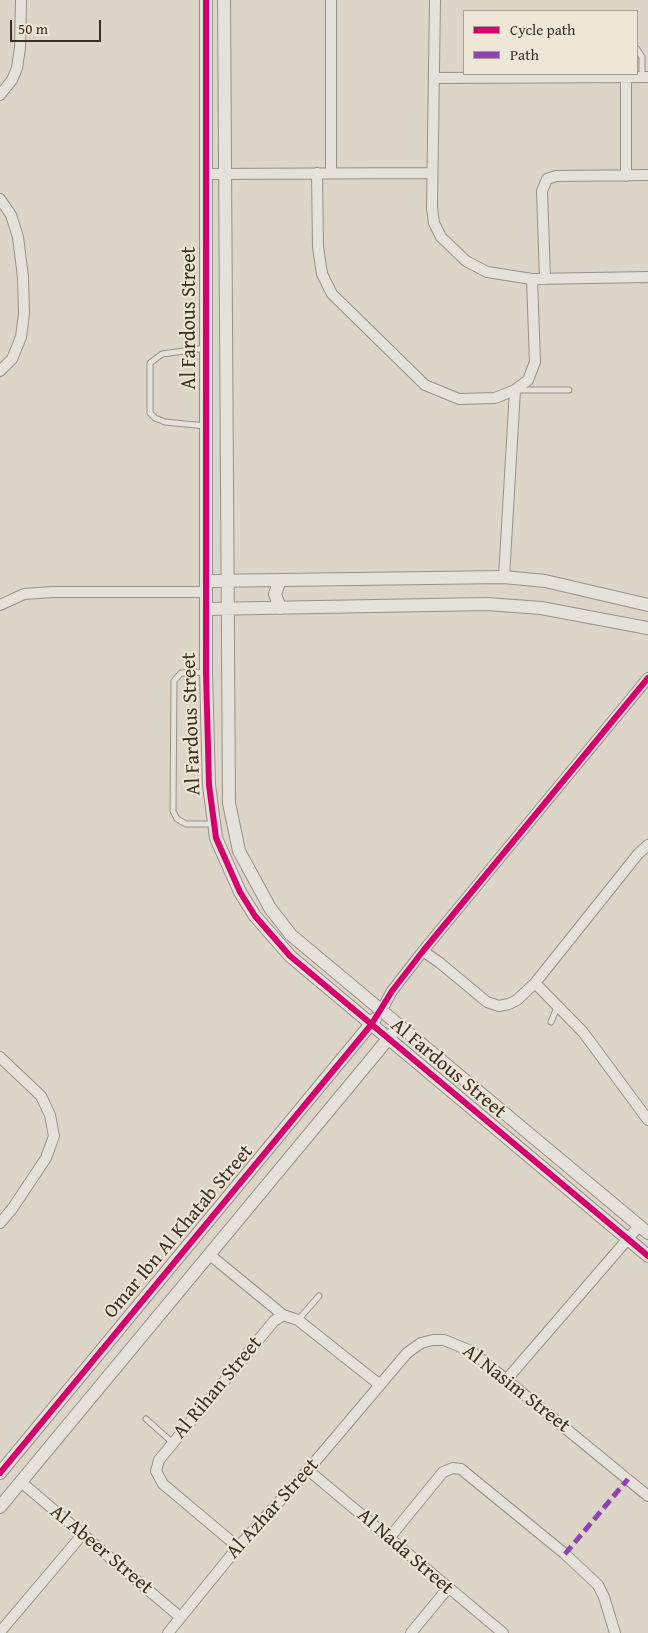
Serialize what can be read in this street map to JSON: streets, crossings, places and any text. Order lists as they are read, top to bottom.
{
  "streets": {
    "street": [
      "Al Fardous Street",
      "Omar Ibn Al Khatab Street",
      "Al Rihan Street",
      "Al Nasim Street",
      "Al Azhar Street",
      "Al Abeer Street",
      "Al Nada Street"
    ]
  },
  "crossings": [
    ["Al Fardous Street", "Omar Ibn Al Khatab Street"],
    ["Omar Ibn Al Khatab Street", "Al Abeer Street"],
    ["Al Rihan Street", "Al Azhar Street"],
    ["Al Nasim Street", "Al Azhar Street"],
    ["Al Azhar Street", "Al Abeer Street"],
    ["Al Azhar Street", "Al Nada Street"]
  ],
  "legend": ["Cycle path", "Path"],
  "scale_bar": "50 m"
}
